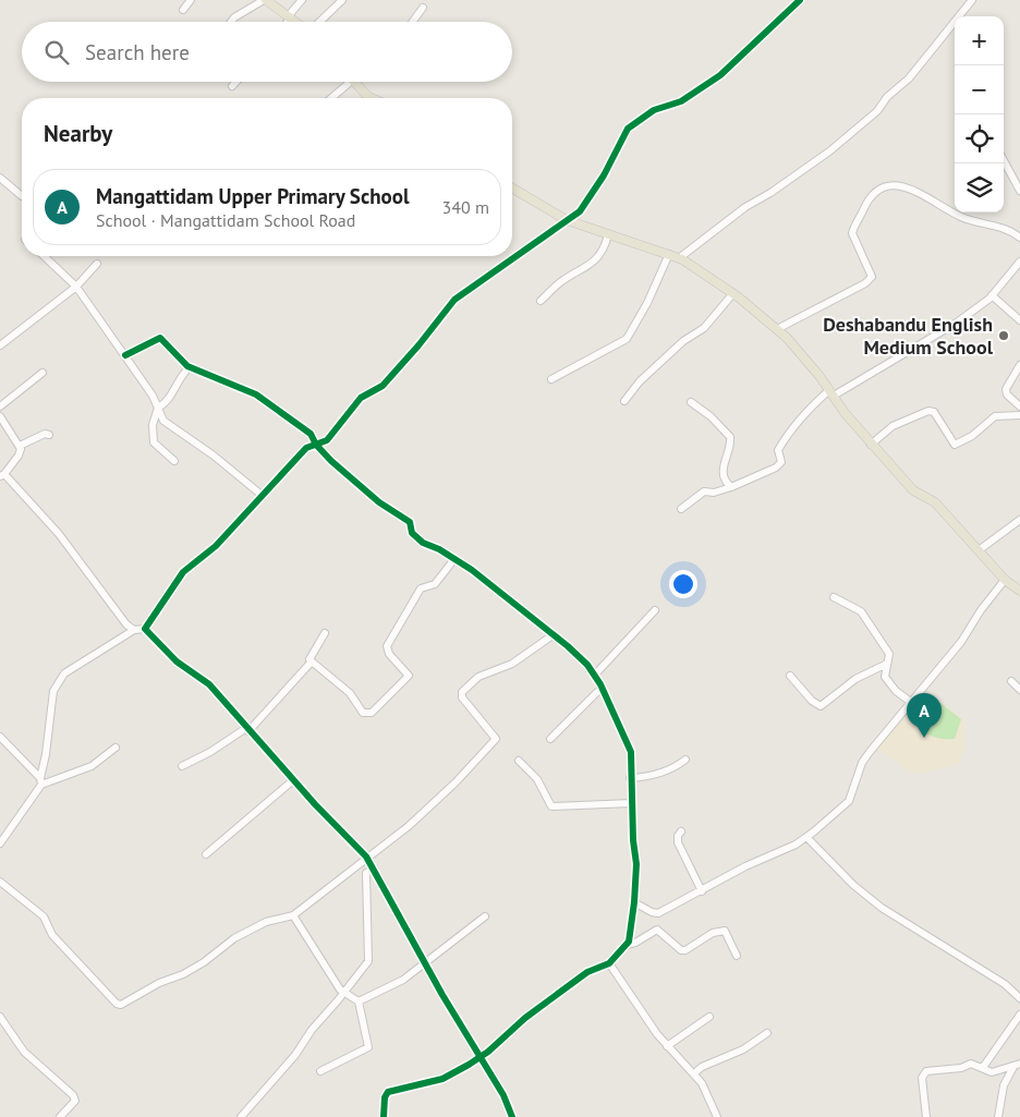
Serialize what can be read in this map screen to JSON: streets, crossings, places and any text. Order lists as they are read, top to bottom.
{
  "places": ["Deshabandu English Medium School"],
  "page": {
    "map_buttons": ["+", "−"],
    "search": "Search here",
    "heading": "Nearby",
    "list": [
      {
        "mark": "A",
        "name": "Mangattidam Upper Primary School",
        "note": "School · Mangattidam School Road",
        "value": "340 m"
      }
    ],
    "pins": "A"
  }
}
